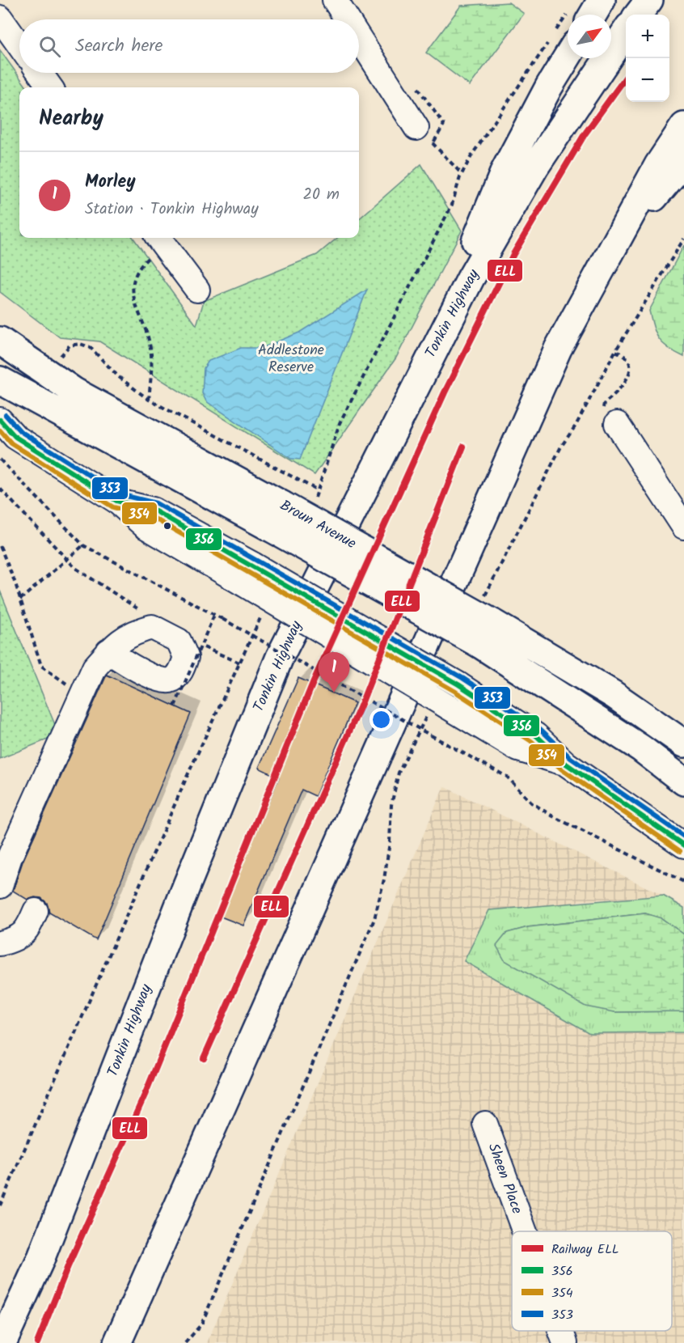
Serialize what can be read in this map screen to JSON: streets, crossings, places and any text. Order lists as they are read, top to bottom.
{
  "streets": {
    "main road": ["Tonkin Highway", "Broun Avenue"],
    "street": ["Sheen Place"]
  },
  "parks": ["Addlestone Reserve"],
  "lines": [
    "rail line ELL",
    "transit line 353",
    "transit line 356",
    "transit line 354"
  ],
  "legend": [
    "Railway ELL",
    "356",
    "354",
    "353"
  ],
  "north": "top right",
  "page": {
    "map_buttons": ["+", "−"],
    "search": "Search here",
    "heading": "Nearby",
    "list": [
      {
        "mark": "1",
        "name": "Morley",
        "note": "Station · Tonkin Highway",
        "value": "20 m"
      }
    ],
    "pins": "1"
  }
}
